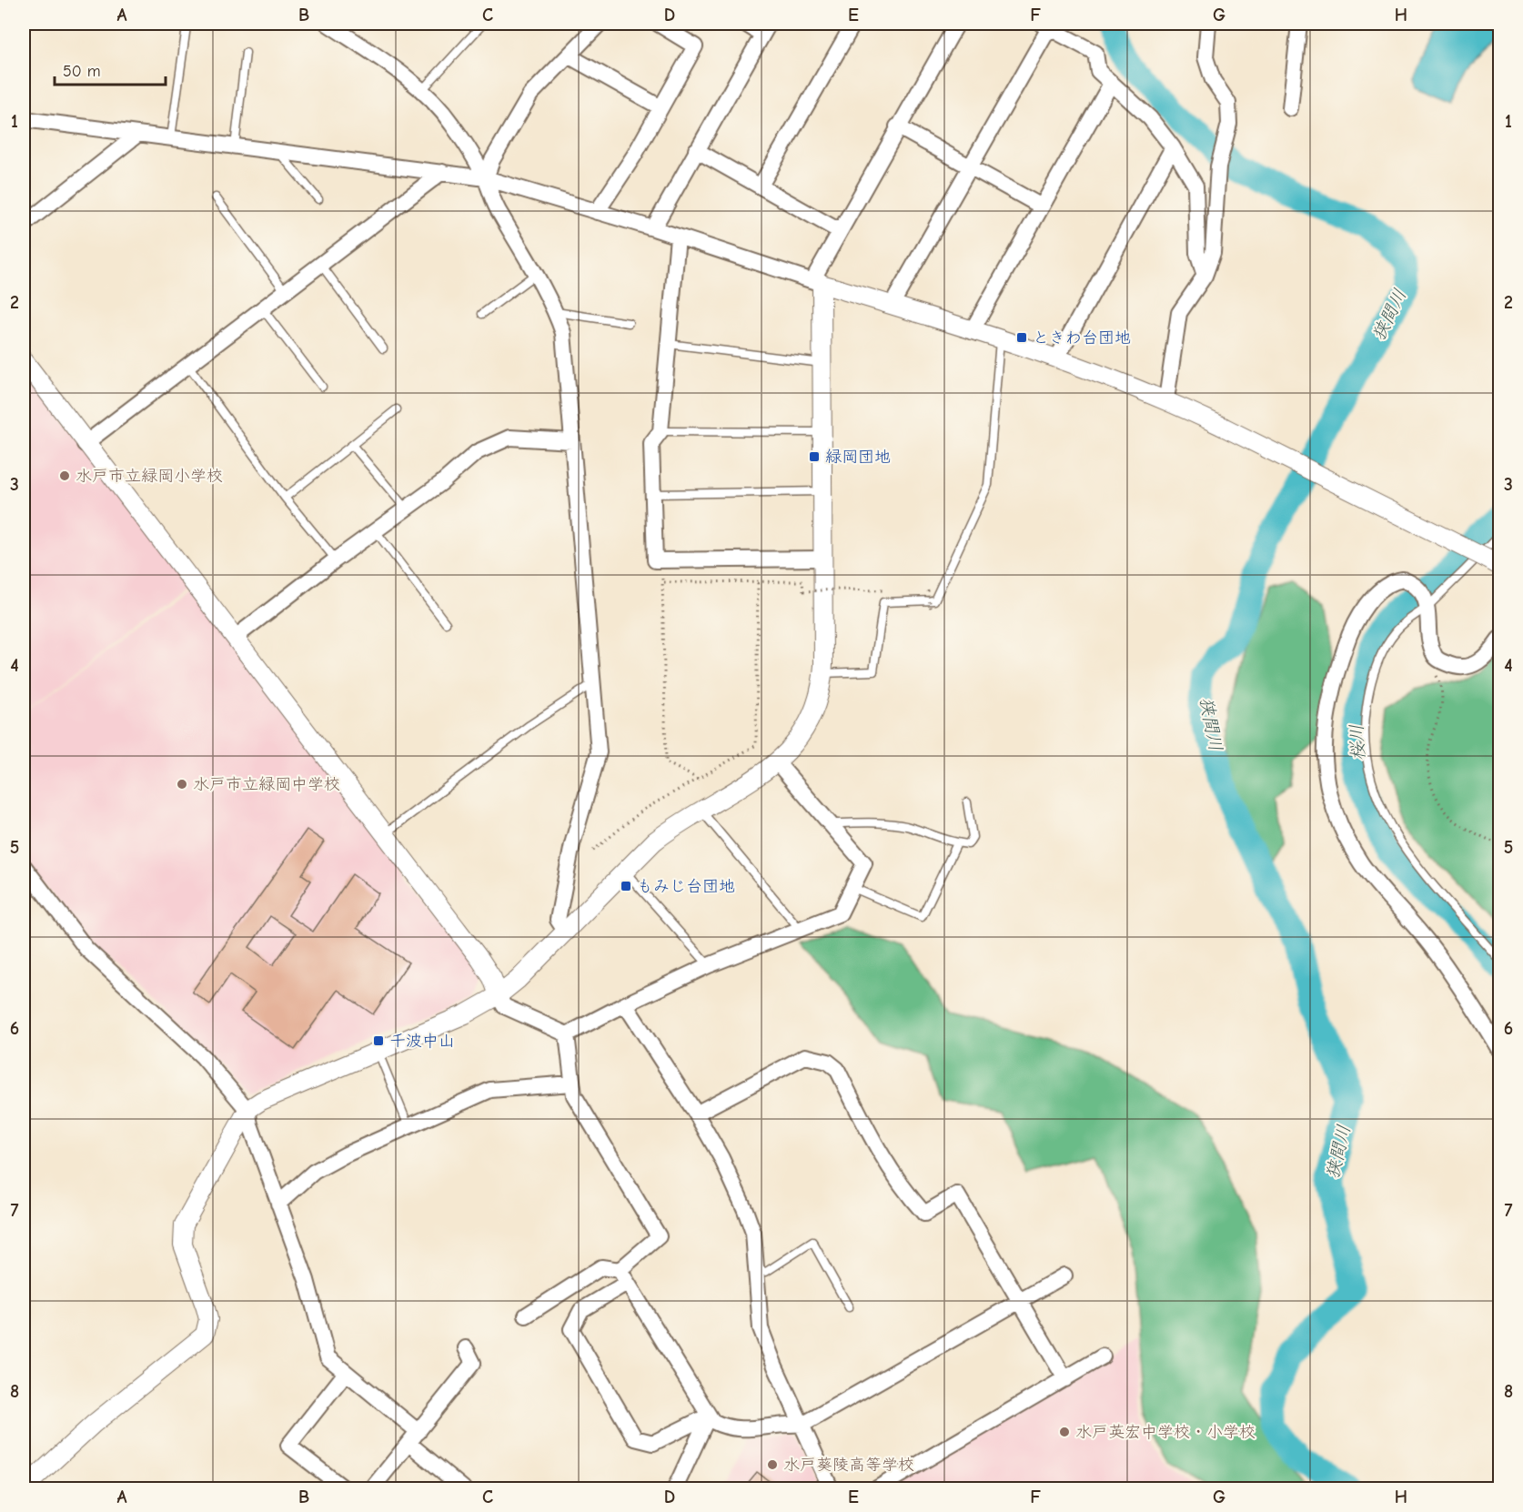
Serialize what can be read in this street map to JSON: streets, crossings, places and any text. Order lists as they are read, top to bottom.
{
  "water": ["狭間川", "桜川"],
  "places": {
    "transit": [
      "ときわ台団地",
      "緑岡団地",
      "もみじ台団地",
      "千波中山"
    ],
    "other": [
      "水戸市立緑岡小学校",
      "水戸市立緑岡中学校",
      "水戸英宏中学校・小学校",
      "水戸葵陵高等学校"
    ]
  },
  "scale_bar": "50 m",
  "grid": {
    "columns": [
      "A",
      "B",
      "C",
      "D",
      "E",
      "F",
      "G",
      "H"
    ],
    "rows": [
      "1",
      "2",
      "3",
      "4",
      "5",
      "6",
      "7",
      "8"
    ]
  }
}
